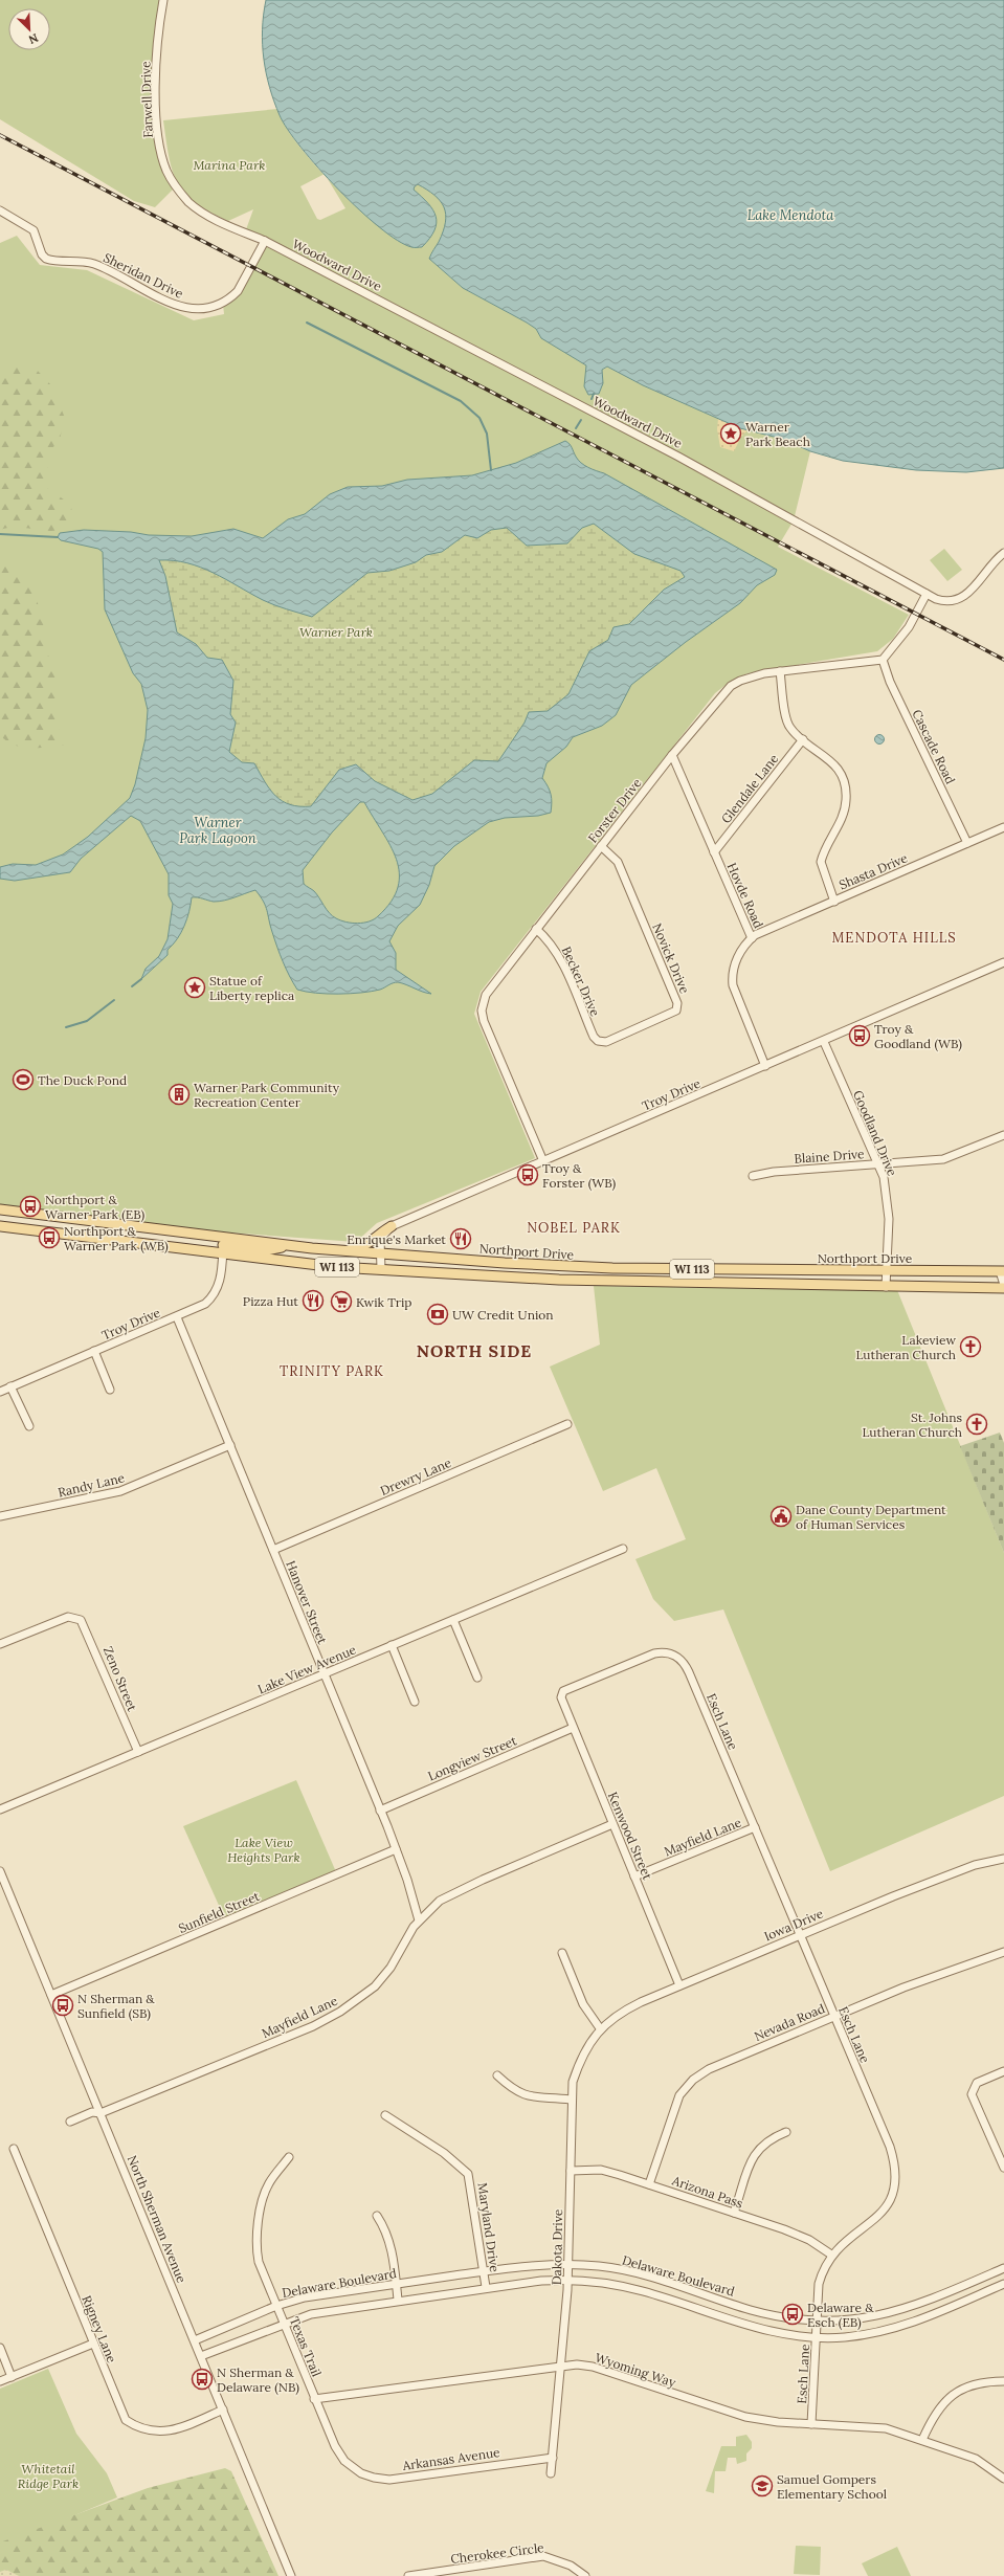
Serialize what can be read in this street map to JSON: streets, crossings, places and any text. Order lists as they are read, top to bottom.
{
  "streets": {
    "main road": ["Northport Drive", "WI 113"],
    "street": [
      "Farwell Drive",
      "Woodward Drive",
      "Sheridan Drive",
      "Cascade Road",
      "Glendale Lane",
      "Forster Drive",
      "Shasta Drive",
      "Hovde Road",
      "Novick Drive",
      "Becker Drive",
      "Troy Drive",
      "Goodland Drive",
      "Blaine Drive",
      "Drewry Lane",
      "Randy Lane",
      "Hanover Street",
      "Lake View Avenue",
      "Zeno Street",
      "Esch Lane",
      "Longview Street",
      "Kenwood Street",
      "Mayfield Lane",
      "Sunfield Street",
      "Iowa Drive",
      "Nevada Road",
      "Arizona Pass",
      "North Sherman Avenue",
      "Maryland Drive",
      "Dakota Drive",
      "Delaware Boulevard",
      "Rigney Lane",
      "Texas Trail",
      "Wyoming Way",
      "Arkansas Avenue",
      "Cherokee Circle"
    ]
  },
  "crossings": [
    ["Farwell Drive", "Woodward Drive"],
    ["Woodward Drive", "Sheridan Drive"],
    ["Cascade Road", "Forster Drive"],
    ["Cascade Road", "Shasta Drive"],
    ["Glendale Lane", "Hovde Road"],
    ["Forster Drive", "Hovde Road"],
    ["Forster Drive", "Novick Drive"],
    ["Forster Drive", "Becker Drive"],
    ["Forster Drive", "Troy Drive"],
    ["Shasta Drive", "Hovde Road"],
    ["Hovde Road", "Troy Drive"],
    ["Novick Drive", "Becker Drive"],
    ["Troy Drive", "Goodland Drive"],
    ["Troy Drive", "Northport Drive"],
    ["Troy Drive", "Hanover Street"],
    ["Goodland Drive", "Blaine Drive"],
    ["Goodland Drive", "Northport Drive"],
    ["Drewry Lane", "Hanover Street"],
    ["Randy Lane", "Hanover Street"],
    ["Hanover Street", "Lake View Avenue"],
    ["Hanover Street", "Longview Street"],
    ["Hanover Street", "Mayfield Lane"],
    ["Hanover Street", "Sunfield Street"],
    ["Lake View Avenue", "Zeno Street"],
    ["Esch Lane", "Kenwood Street"],
    ["Esch Lane", "Mayfield Lane"],
    ["Esch Lane", "Iowa Drive"],
    ["Esch Lane", "Nevada Road"],
    ["Esch Lane", "Arizona Pass"],
    ["Esch Lane", "Delaware Boulevard"],
    ["Esch Lane", "Wyoming Way"],
    ["Longview Street", "Kenwood Street"],
    ["Kenwood Street", "Mayfield Lane"],
    ["Kenwood Street", "Iowa Drive"],
    ["Mayfield Lane", "North Sherman Avenue"],
    ["Sunfield Street", "North Sherman Avenue"],
    ["Iowa Drive", "Dakota Drive"],
    ["Nevada Road", "Arizona Pass"],
    ["Arizona Pass", "Dakota Drive"],
    ["North Sherman Avenue", "Delaware Boulevard"],
    ["North Sherman Avenue", "Rigney Lane"],
    ["Maryland Drive", "Delaware Boulevard"],
    ["Dakota Drive", "Delaware Boulevard"],
    ["Dakota Drive", "Wyoming Way"],
    ["Dakota Drive", "Arkansas Avenue"],
    ["Delaware Boulevard", "Texas Trail"],
    ["Texas Trail", "Wyoming Way"],
    ["Texas Trail", "Arkansas Avenue"]
  ],
  "districts": [
    "MENDOTA HILLS",
    "NOBEL PARK",
    "NORTH SIDE",
    "TRINITY PARK"
  ],
  "water": ["Lake Mendota", "Warner Park Lagoon"],
  "parks": [
    "Marina Park",
    "Warner Park",
    "Lake View Heights Park",
    "Whitetail Ridge Park"
  ],
  "places": {
    "place": ["Warner Park Beach", "Statue of Liberty replica"],
    "bus stop": [
      "Troy & Goodland (WB)",
      "Troy & Forster (WB)",
      "Northport & Warner Park (EB)",
      "Northport & Warner Park (WB)",
      "N Sherman & Sunfield (SB)",
      "Delaware & Esch (EB)",
      "N Sherman & Delaware (NB)"
    ],
    "sports": ["The Duck Pond"],
    "building": ["Warner Park Community Recreation Center"],
    "restaurant": ["Enrique's Market", "Pizza Hut"],
    "supermarket": ["Kwik Trip"],
    "bank": ["UW Credit Union"],
    "church": ["Lakeview Lutheran Church", "St. Johns Lutheran Church"],
    "public building": ["Dane County Department of Human Services"],
    "school or university": ["Samuel Gompers Elementary School"]
  },
  "north": "bottom right"
}
